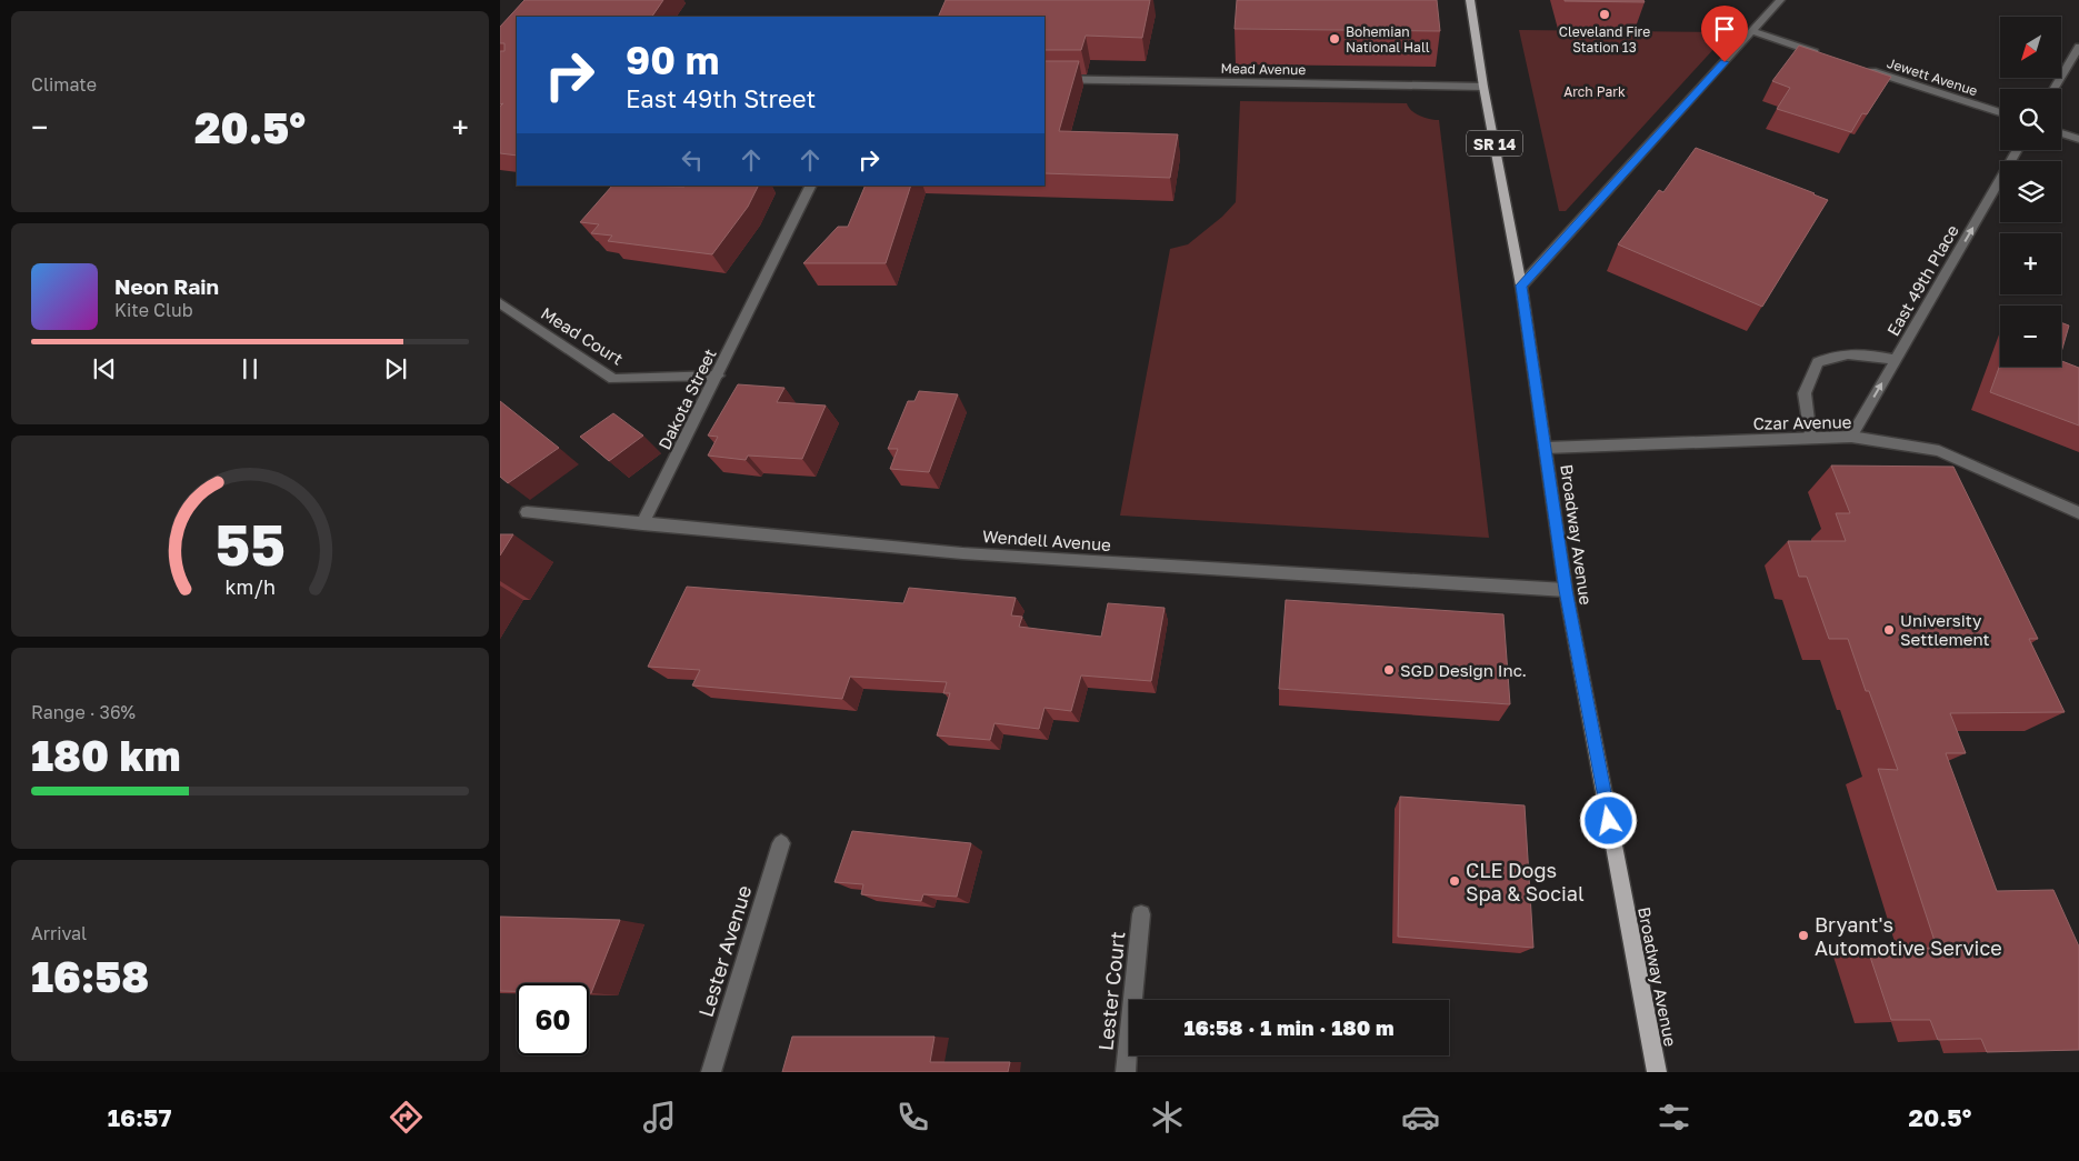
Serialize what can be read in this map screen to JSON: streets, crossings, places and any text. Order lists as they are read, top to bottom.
{
  "streets": {
    "main road": ["SR 14", "Broadway Avenue"],
    "street": [
      "Mead Avenue",
      "Jewett Avenue",
      "East 49th Place",
      "Mead Court",
      "Dakota Street",
      "Czar Avenue",
      "Wendell Avenue",
      "Lester Avenue",
      "Lester Court"
    ]
  },
  "crossings": [
    ["Mead Avenue", "Broadway Avenue"],
    ["East 49th Place", "Czar Avenue"],
    ["Mead Court", "Dakota Street"],
    ["Dakota Street", "Wendell Avenue"],
    ["Czar Avenue", "Broadway Avenue"],
    ["Broadway Avenue", "Wendell Avenue"]
  ],
  "one_way": ["East 49th Place"],
  "parks": ["Arch Park"],
  "places": [
    "Cleveland Fire Station 13",
    "Bohemian National Hall",
    "University Settlement",
    "SGD Design Inc.",
    "CLE Dogs Spa & Social",
    "Bryant's Automotive Service"
  ],
  "north": "bottom left",
  "page": {
    "tile": [
      "Climate",
      ["Range · 36%", "180 km"],
      ["Arrival", "16:58"]
    ],
    "map_buttons": ["+", "−"],
    "turn": ["90 m", "East 49th Street"],
    "heat": ["−", "20.5°", "+"],
    "song": ["Neon Rain", "Kite Club"],
    "limit": "60",
    "trip": "16:58 · 1 min · 180 m",
    "tabs": ["16:57", "20.5°"],
    "gauge": ["55", "km/h"]
  }
}
